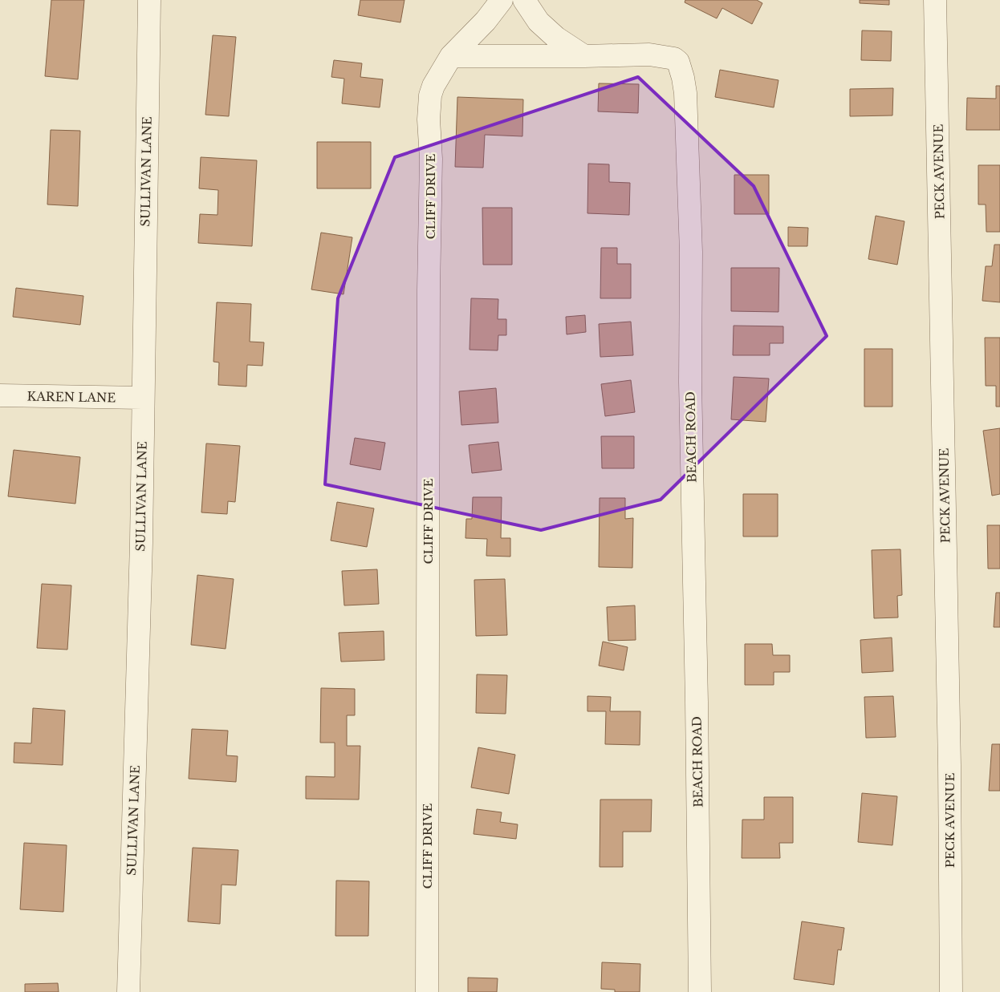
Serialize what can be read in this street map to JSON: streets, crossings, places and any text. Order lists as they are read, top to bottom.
{
  "streets": {
    "street": [
      "SULLIVAN LANE",
      "PECK AVENUE",
      "CLIFF DRIVE",
      "KAREN LANE",
      "BEACH ROAD"
    ]
  },
  "crossings": [
    ["SULLIVAN LANE", "KAREN LANE"]
  ]
}
